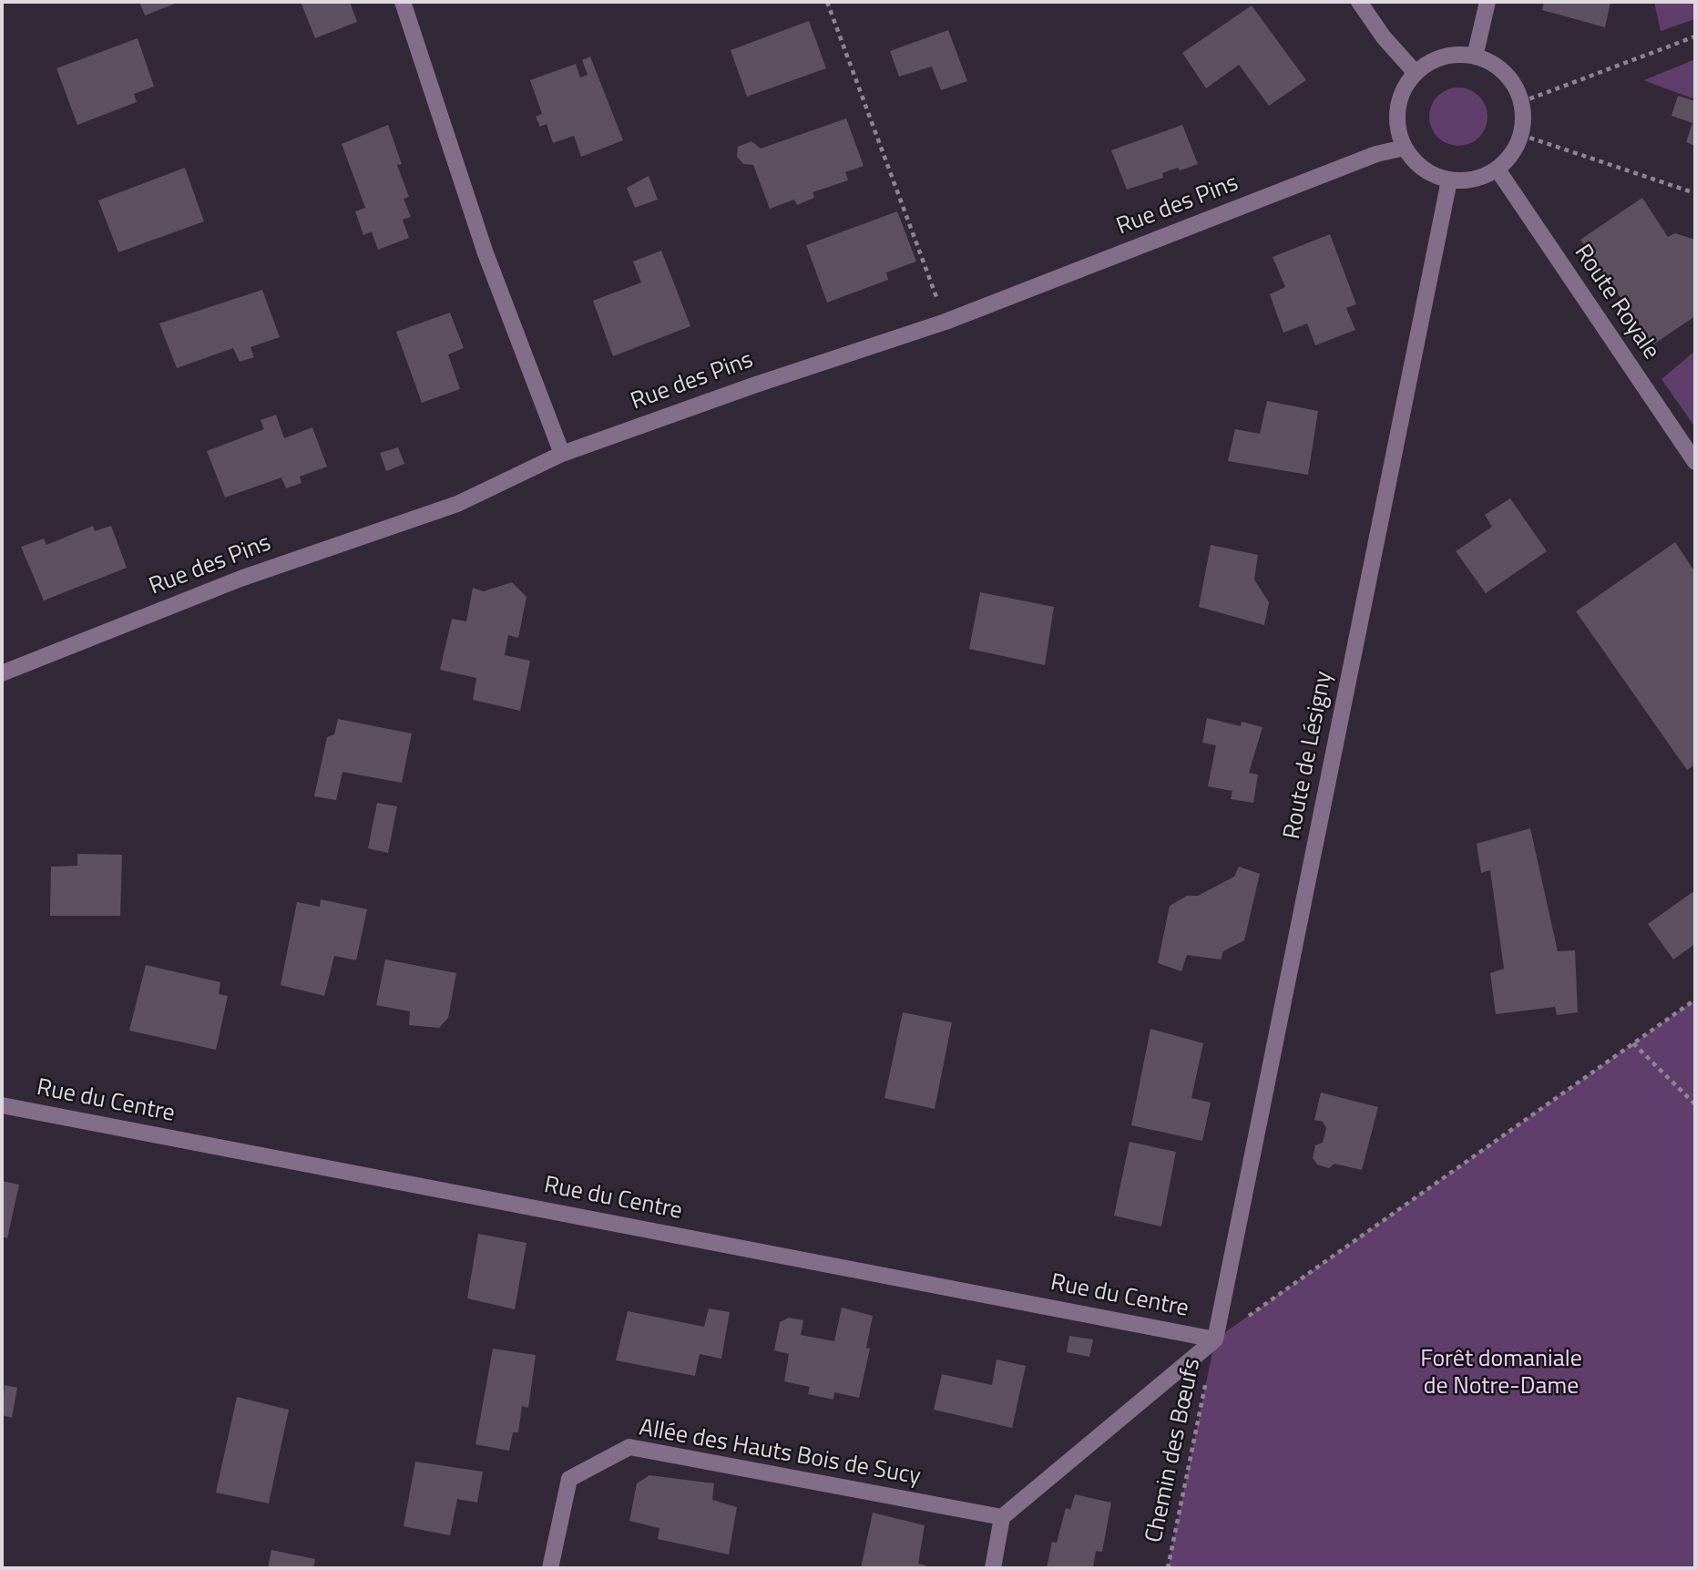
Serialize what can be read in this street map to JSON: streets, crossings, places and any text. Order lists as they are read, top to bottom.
{
  "streets": {
    "street": [
      "Rue des Pins",
      "Route Royale",
      "Route de Lésigny",
      "Rue du Centre",
      "Allée des Hauts Bois de Sucy"
    ],
    "path": ["Chemin des Bœufs"]
  },
  "crossings": [
    ["Rue des Pins", "Route Royale"],
    ["Rue des Pins", "Route de Lésigny"],
    ["Route Royale", "Route de Lésigny"],
    ["Route de Lésigny", "Rue du Centre"],
    ["Route de Lésigny", "Chemin des Bœufs"],
    ["Rue du Centre", "Chemin des Bœufs"]
  ],
  "parks": ["Forêt domaniale de Notre-Dame"]
}
